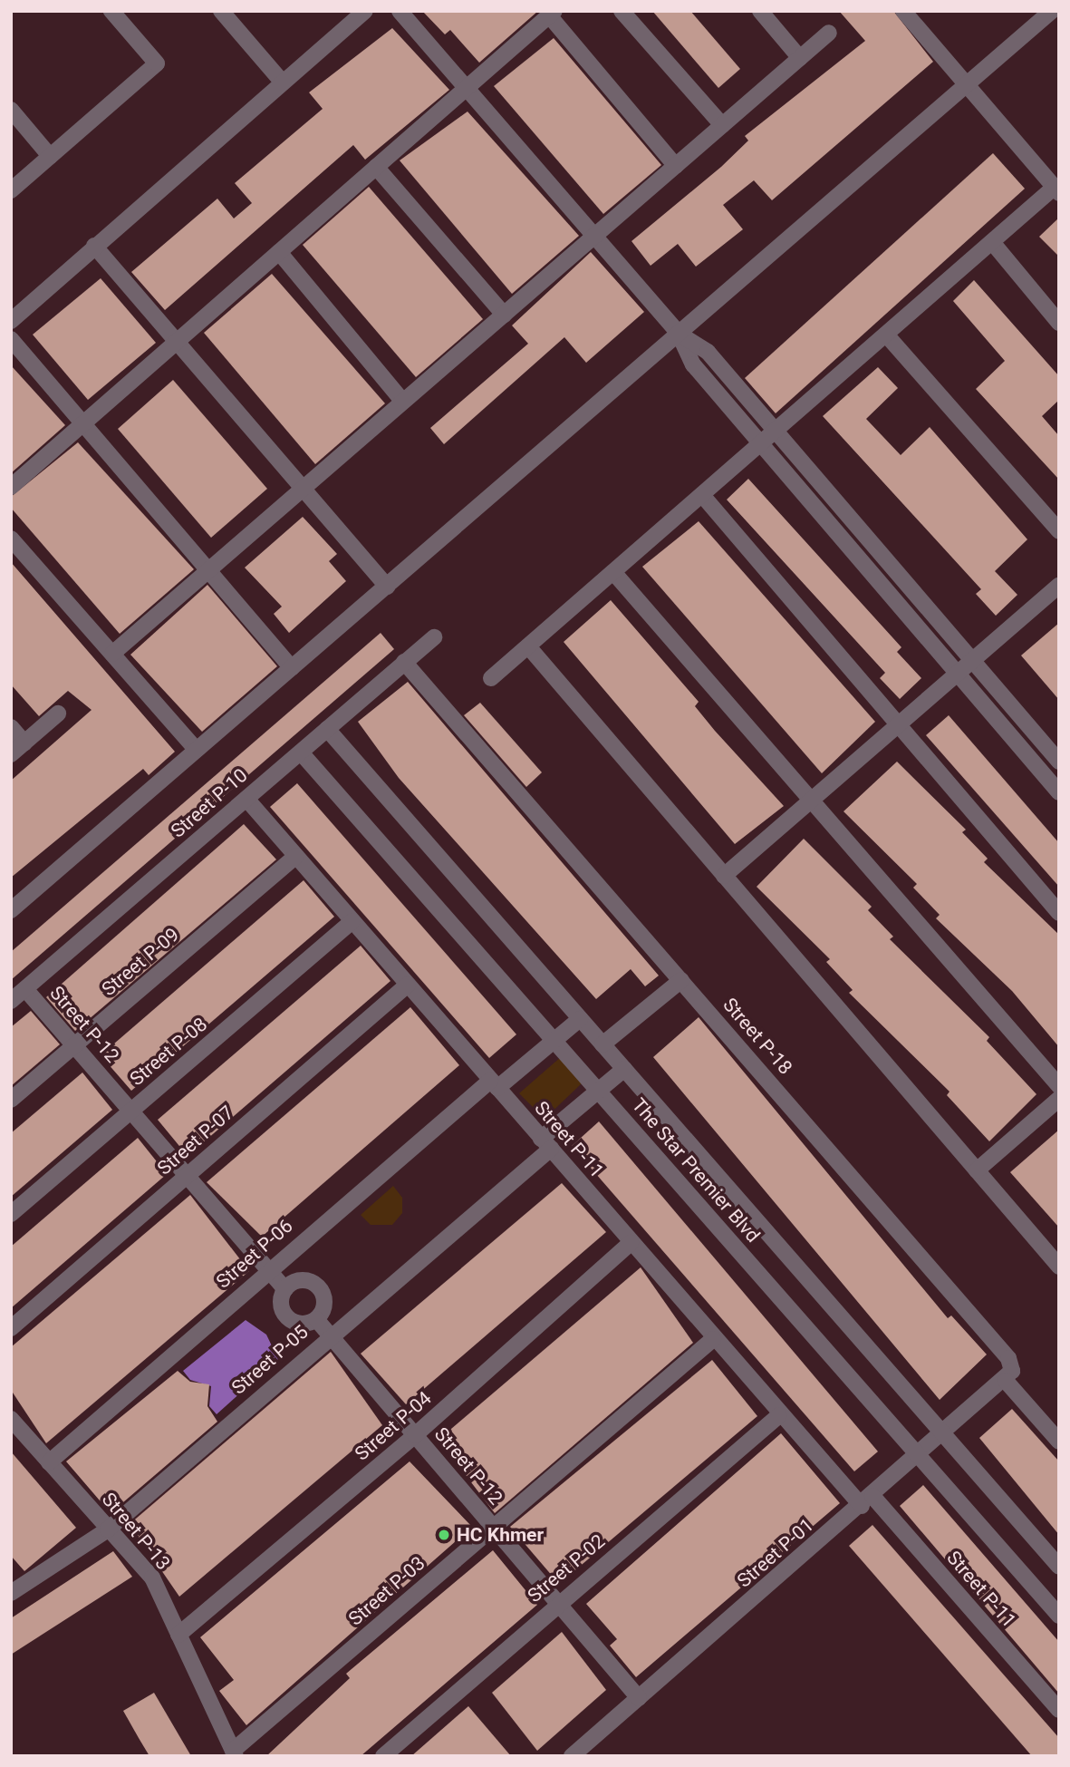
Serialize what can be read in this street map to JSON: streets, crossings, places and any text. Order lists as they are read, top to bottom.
{
  "streets": {
    "street": [
      "Street P-10",
      "Street P-09",
      "Street P-12",
      "Street P-18",
      "Street P-08",
      "Street P-11",
      "Street P-07",
      "The Star Premier Blvd",
      "Street P-06",
      "Street P-05",
      "Street P-04",
      "Street P-13",
      "Street P-01",
      "Street P-02",
      "Street P-03"
    ]
  },
  "crossings": [
    ["Street P-10", "Street P-12"],
    ["Street P-10", "Street P-18"],
    ["Street P-10", "Street P-11"],
    ["Street P-10", "The Star Premier Blvd"],
    ["Street P-09", "Street P-12"],
    ["Street P-09", "Street P-11"],
    ["Street P-12", "Street P-08"],
    ["Street P-12", "Street P-07"],
    ["Street P-12", "Street P-06"],
    ["Street P-12", "Street P-05"],
    ["Street P-12", "Street P-04"],
    ["Street P-12", "Street P-01"],
    ["Street P-12", "Street P-02"],
    ["Street P-12", "Street P-03"],
    ["Street P-18", "Street P-01"],
    ["Street P-08", "Street P-11"],
    ["Street P-11", "Street P-07"],
    ["Street P-11", "Street P-06"],
    ["Street P-11", "Street P-05"],
    ["Street P-11", "Street P-04"],
    ["Street P-11", "Street P-01"],
    ["Street P-11", "Street P-02"],
    ["Street P-11", "Street P-03"],
    ["The Star Premier Blvd", "Street P-06"],
    ["The Star Premier Blvd", "Street P-05"],
    ["The Star Premier Blvd", "Street P-01"],
    ["Street P-06", "Street P-13"],
    ["Street P-05", "Street P-13"],
    ["Street P-04", "Street P-13"],
    ["Street P-13", "Street P-03"]
  ],
  "places": ["HC Khmer"]
}
